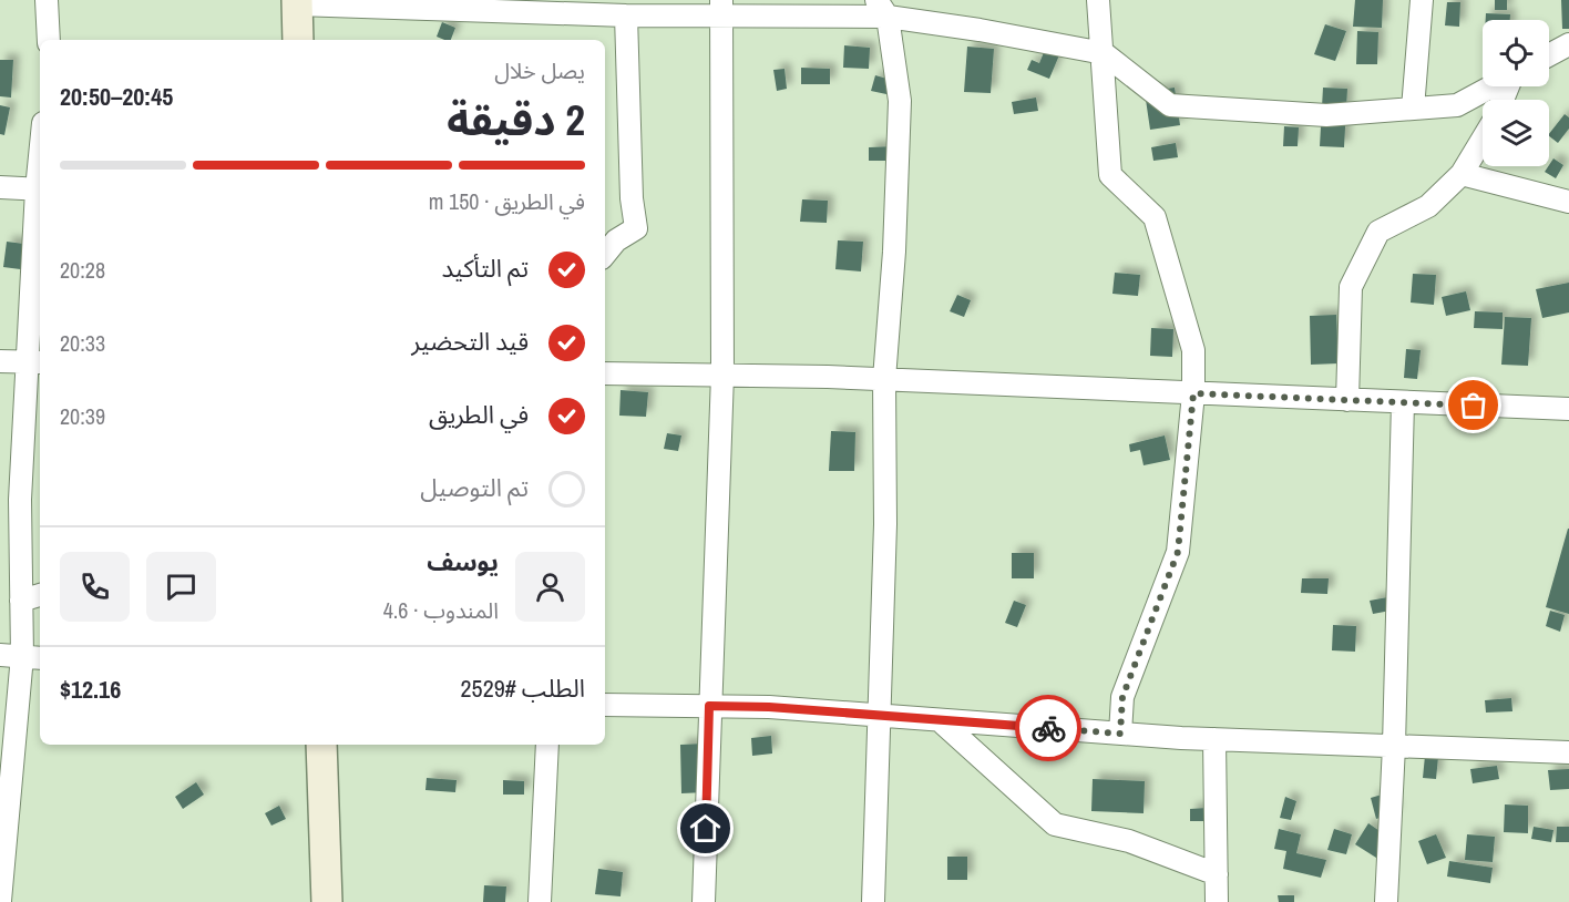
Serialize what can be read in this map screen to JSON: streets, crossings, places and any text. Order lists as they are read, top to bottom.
{
  "page": {
    "heading": ["2 دقيقة", "يصل خلال", "20:45–20:50"],
    "panel": [
      "يوسف",
      "المندوب · 4.6",
      "الطلب #2529",
      "$12.16"
    ],
    "bar": "في الطريق · 150 m",
    "list": [
      ["تم التأكيد", "20:28"],
      ["قيد التحضير", "20:33"],
      ["في الطريق", "20:39"],
      "تم التوصيل"
    ]
  }
}
